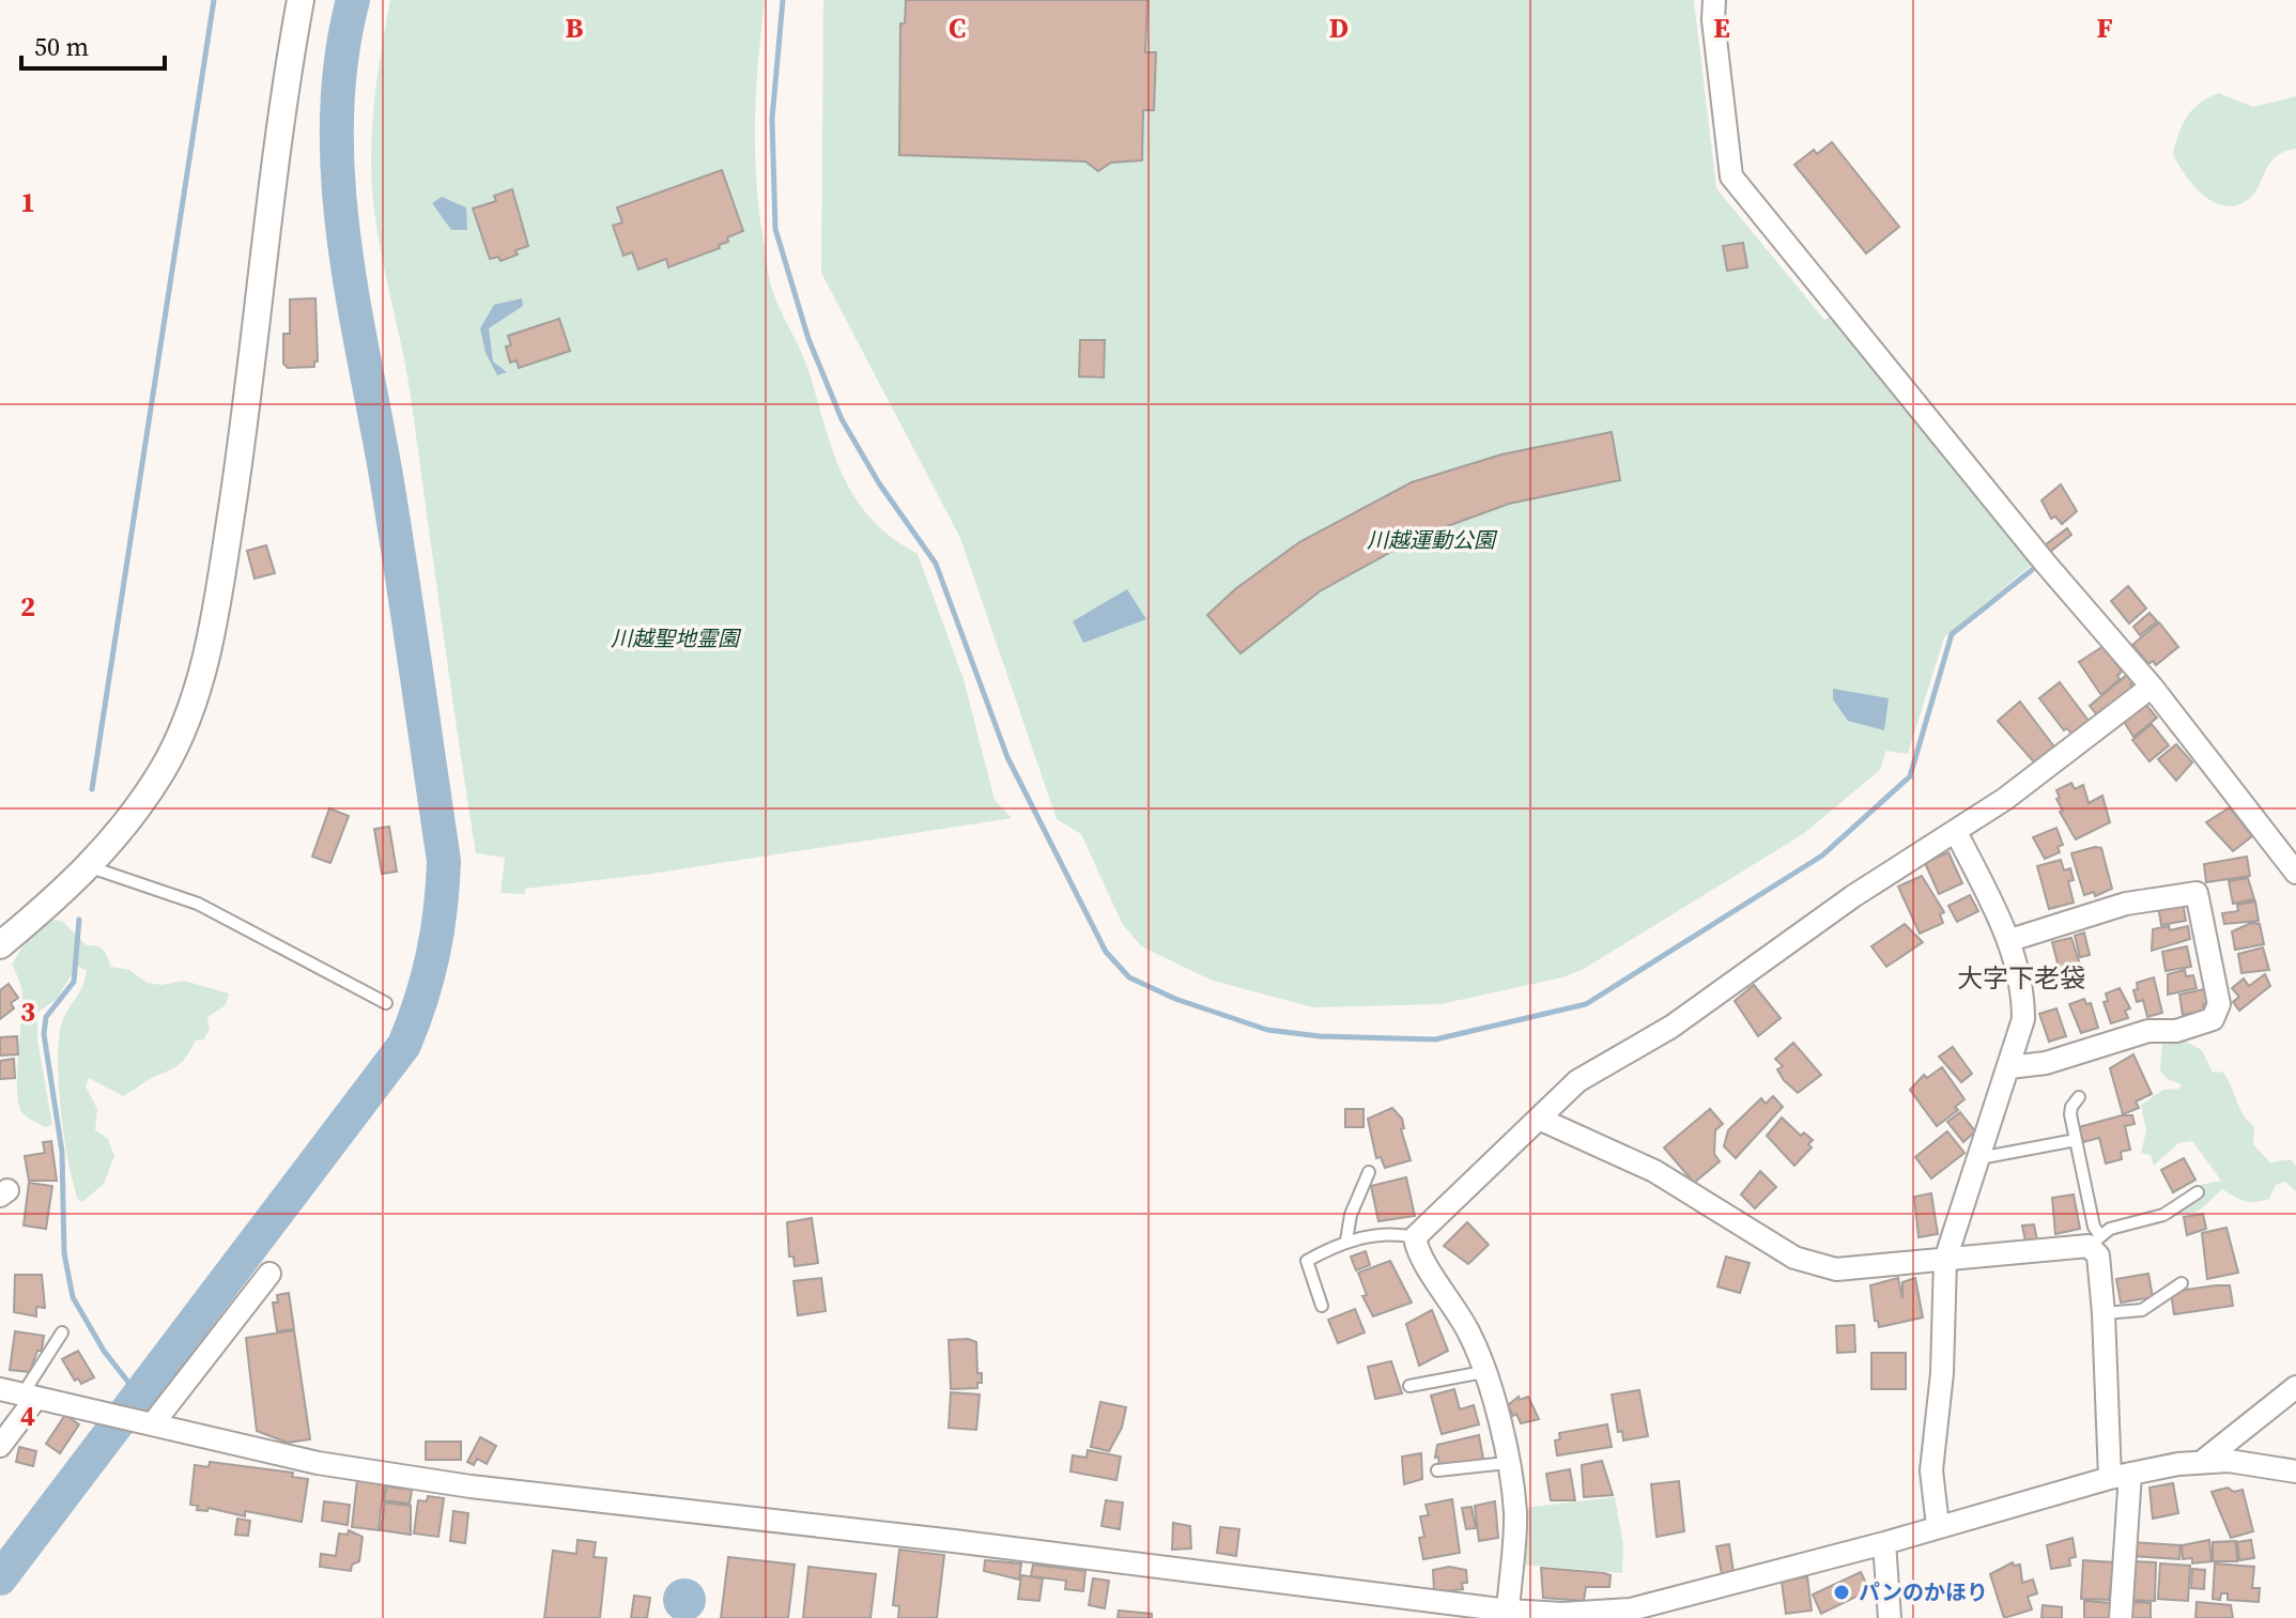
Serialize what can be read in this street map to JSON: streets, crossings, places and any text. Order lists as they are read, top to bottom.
{
  "districts": ["大字下老袋"],
  "parks": ["川越運動公園", "川越聖地霊園"],
  "places": ["パンのかほり"],
  "scale_bar": "50 m",
  "grid": {
    "columns": [
      "B",
      "C",
      "D",
      "E",
      "F"
    ],
    "rows": [
      "1",
      "2",
      "3",
      "4"
    ]
  }
}
